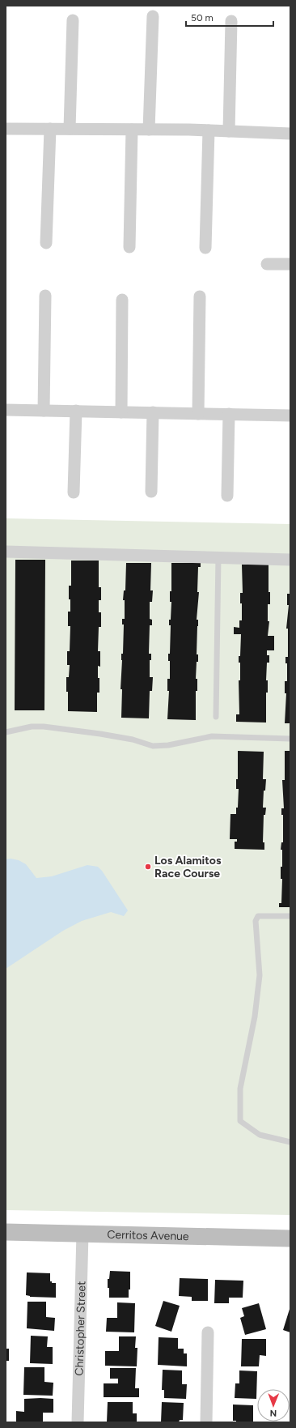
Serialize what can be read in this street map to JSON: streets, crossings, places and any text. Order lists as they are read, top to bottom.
{
  "streets": {
    "main road": ["Cerritos Avenue"],
    "street": ["Christopher Street"]
  },
  "crossings": [
    ["Cerritos Avenue", "Christopher Street"]
  ],
  "places": ["Los Alamitos Race Course"],
  "scale_bar": "50 m",
  "north": "bottom"
}
